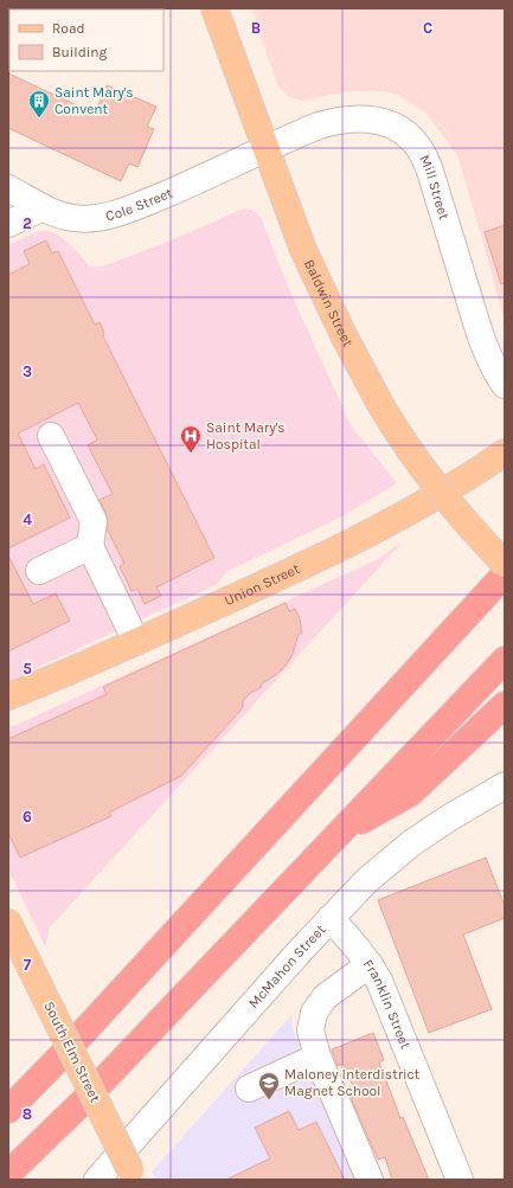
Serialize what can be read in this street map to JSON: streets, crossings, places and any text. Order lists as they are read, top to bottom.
{
  "streets": {
    "main road": ["Baldwin Street", "Union Street", "South Elm Street"],
    "street": [
      "Mill Street",
      "Cole Street",
      "McMahon Street",
      "Franklin Street"
    ]
  },
  "crossings": [
    ["Mill Street", "Cole Street"],
    ["Mill Street", "Baldwin Street"],
    ["Cole Street", "Baldwin Street"],
    ["McMahon Street", "Franklin Street"]
  ],
  "places": {
    "building": ["Saint Mary's Convent"],
    "hospital": ["Saint Mary's Hospital"],
    "school or university": ["Maloney Interdistrict Magnet School"]
  },
  "legend": ["Road", "Building"],
  "grid": {
    "columns": ["B", "C"],
    "rows": [
      "2",
      "3",
      "4",
      "5",
      "6",
      "7",
      "8"
    ]
  }
}
